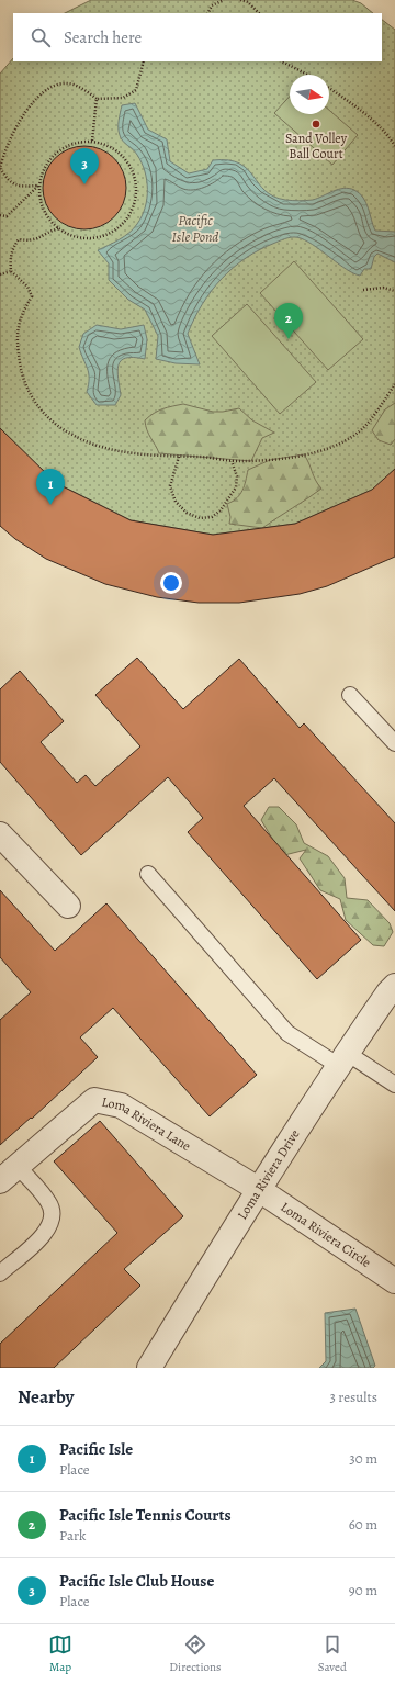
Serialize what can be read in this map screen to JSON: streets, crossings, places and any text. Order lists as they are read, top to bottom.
{
  "streets": {
    "street": ["Loma Riviera Lane", "Loma Riviera Drive", "Loma Riviera Circle"]
  },
  "crossings": [
    ["Loma Riviera Lane", "Loma Riviera Drive"],
    ["Loma Riviera Lane", "Loma Riviera Circle"],
    ["Loma Riviera Drive", "Loma Riviera Circle"]
  ],
  "water": ["Pacific Isle Pond"],
  "places": ["Sand Volley Ball Court"],
  "north": "right",
  "page": {
    "search": "Search here",
    "pins": ["3", "2", "1"],
    "heading": ["Nearby", "3 results"],
    "list": [
      {
        "mark": "1",
        "name": "Pacific Isle",
        "note": "Place",
        "value": "30 m"
      },
      {
        "mark": "2",
        "name": "Pacific Isle Tennis Courts",
        "note": "Park",
        "value": "60 m"
      },
      {
        "mark": "3",
        "name": "Pacific Isle Club House",
        "note": "Place",
        "value": "90 m"
      }
    ],
    "nav": ["Map", "Directions", "Saved"]
  }
}
